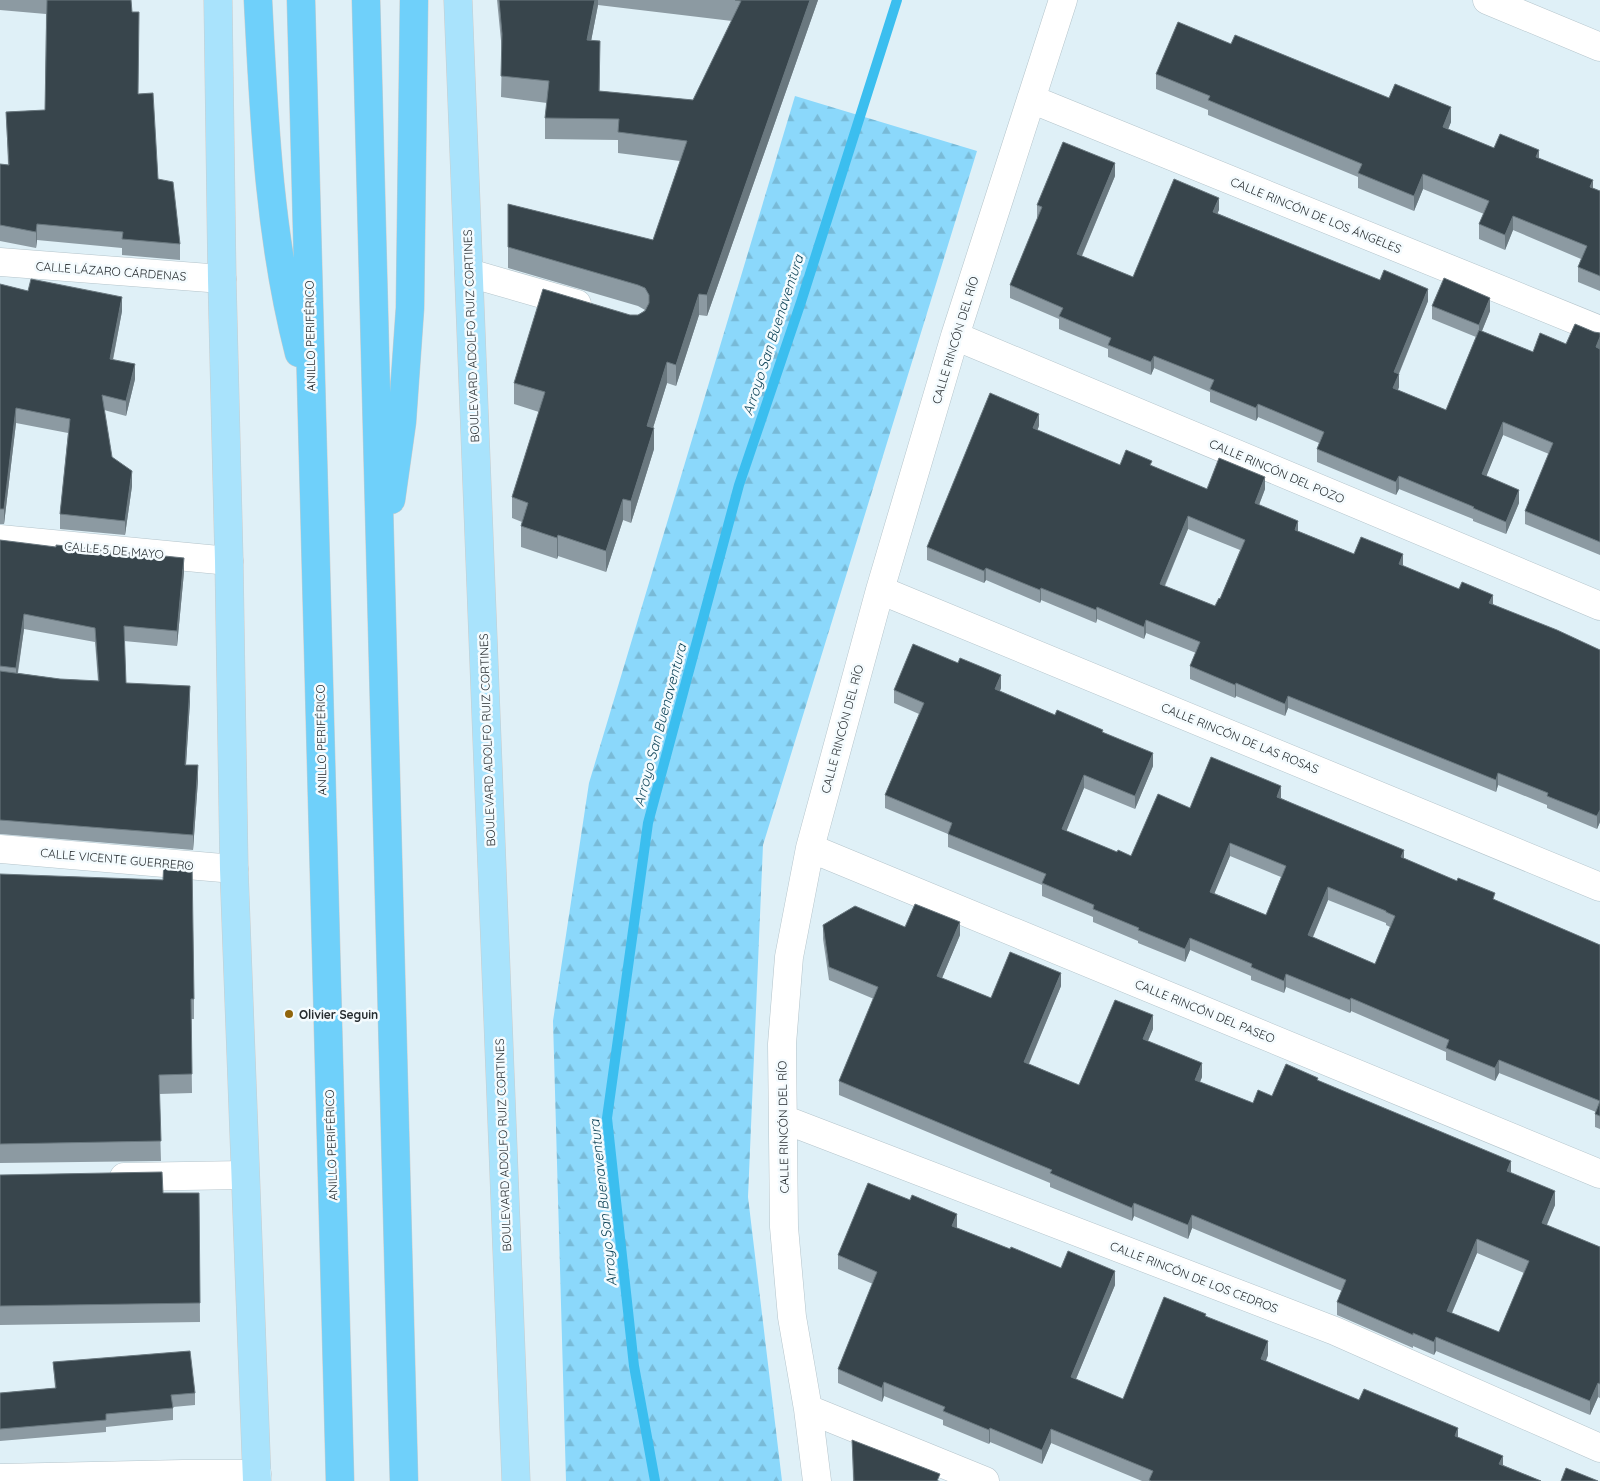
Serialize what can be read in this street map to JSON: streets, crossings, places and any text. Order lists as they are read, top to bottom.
{
  "streets": {
    "highway": ["ANILLO PERIFÉRICO"],
    "main road": ["BOULEVARD ADOLFO RUIZ CORTINES"],
    "street": [
      "CALLE RINCÓN DE LOS ÁNGELES",
      "CALLE LÁZARO CÁRDENAS",
      "CALLE RINCÓN DEL RÍO",
      "CALLE RINCÓN DEL POZO",
      "CALLE 5 DE MAYO",
      "CALLE RINCÓN DE LAS ROSAS",
      "CALLE VICENTE GUERRERO",
      "CALLE RINCÓN DEL PASEO",
      "CALLE RINCÓN DE LOS CEDROS"
    ]
  },
  "crossings": [
    ["CALLE RINCÓN DE LOS ÁNGELES", "CALLE RINCÓN DEL RÍO"],
    ["CALLE RINCÓN DEL RÍO", "CALLE RINCÓN DEL POZO"],
    ["CALLE RINCÓN DEL RÍO", "CALLE RINCÓN DE LAS ROSAS"],
    ["CALLE RINCÓN DEL RÍO", "CALLE RINCÓN DEL PASEO"],
    ["CALLE RINCÓN DEL RÍO", "CALLE RINCÓN DE LOS CEDROS"]
  ],
  "water": ["Arroyo San Buenaventura"],
  "places": ["Olivier Seguin"]
}
